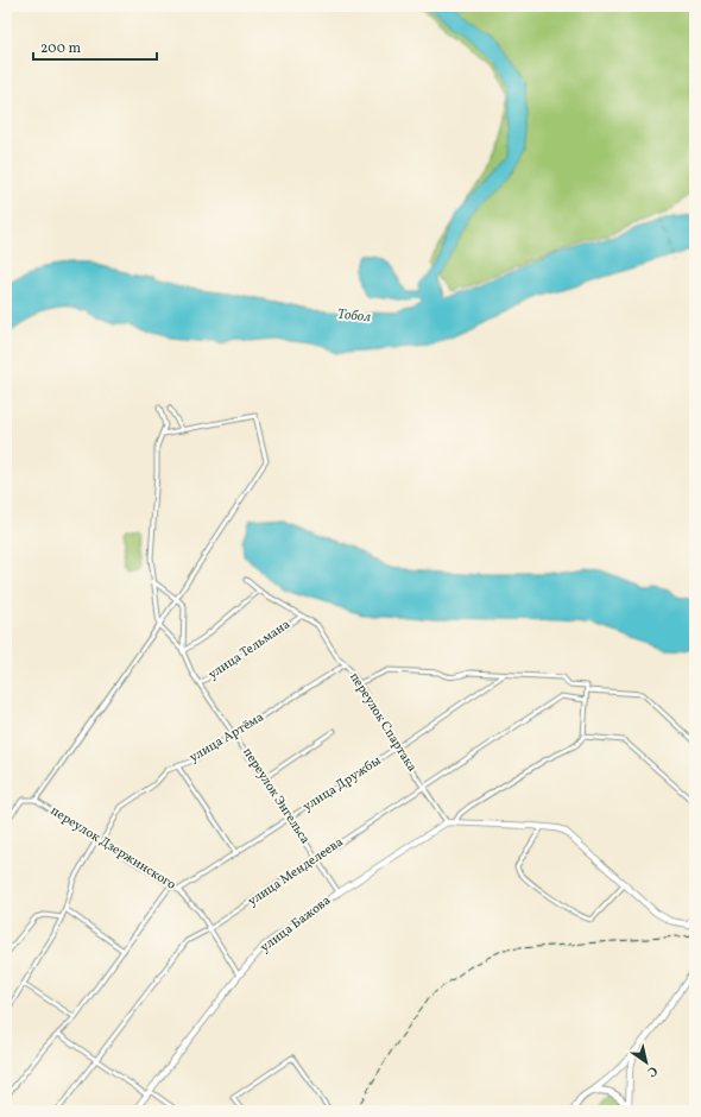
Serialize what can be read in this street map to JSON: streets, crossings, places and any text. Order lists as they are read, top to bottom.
{
  "streets": {
    "main road": ["улица Бажова"],
    "street": [
      "улица Тельмана",
      "переулок Спартака",
      "улица Артёма",
      "улица Дружбы",
      "переулок Энгельса",
      "переулок Дзержинского",
      "улица Менделеева"
    ]
  },
  "crossings": [
    ["улица Тельмана", "переулок Спартака"],
    ["улица Тельмана", "переулок Энгельса"],
    ["переулок Спартака", "улица Артёма"],
    ["переулок Спартака", "улица Дружбы"],
    ["переулок Спартака", "улица Менделеева"],
    ["переулок Спартака", "улица Бажова"],
    ["улица Артёма", "переулок Энгельса"],
    ["улица Артёма", "переулок Дзержинского"],
    ["улица Дружбы", "переулок Энгельса"],
    ["улица Дружбы", "переулок Дзержинского"],
    ["переулок Энгельса", "улица Менделеева"],
    ["переулок Энгельса", "улица Бажова"],
    ["переулок Дзержинского", "улица Менделеева"],
    ["переулок Дзержинского", "улица Бажова"]
  ],
  "water": ["Тобол"],
  "scale_bar": "200 m",
  "north": "bottom right"
}
